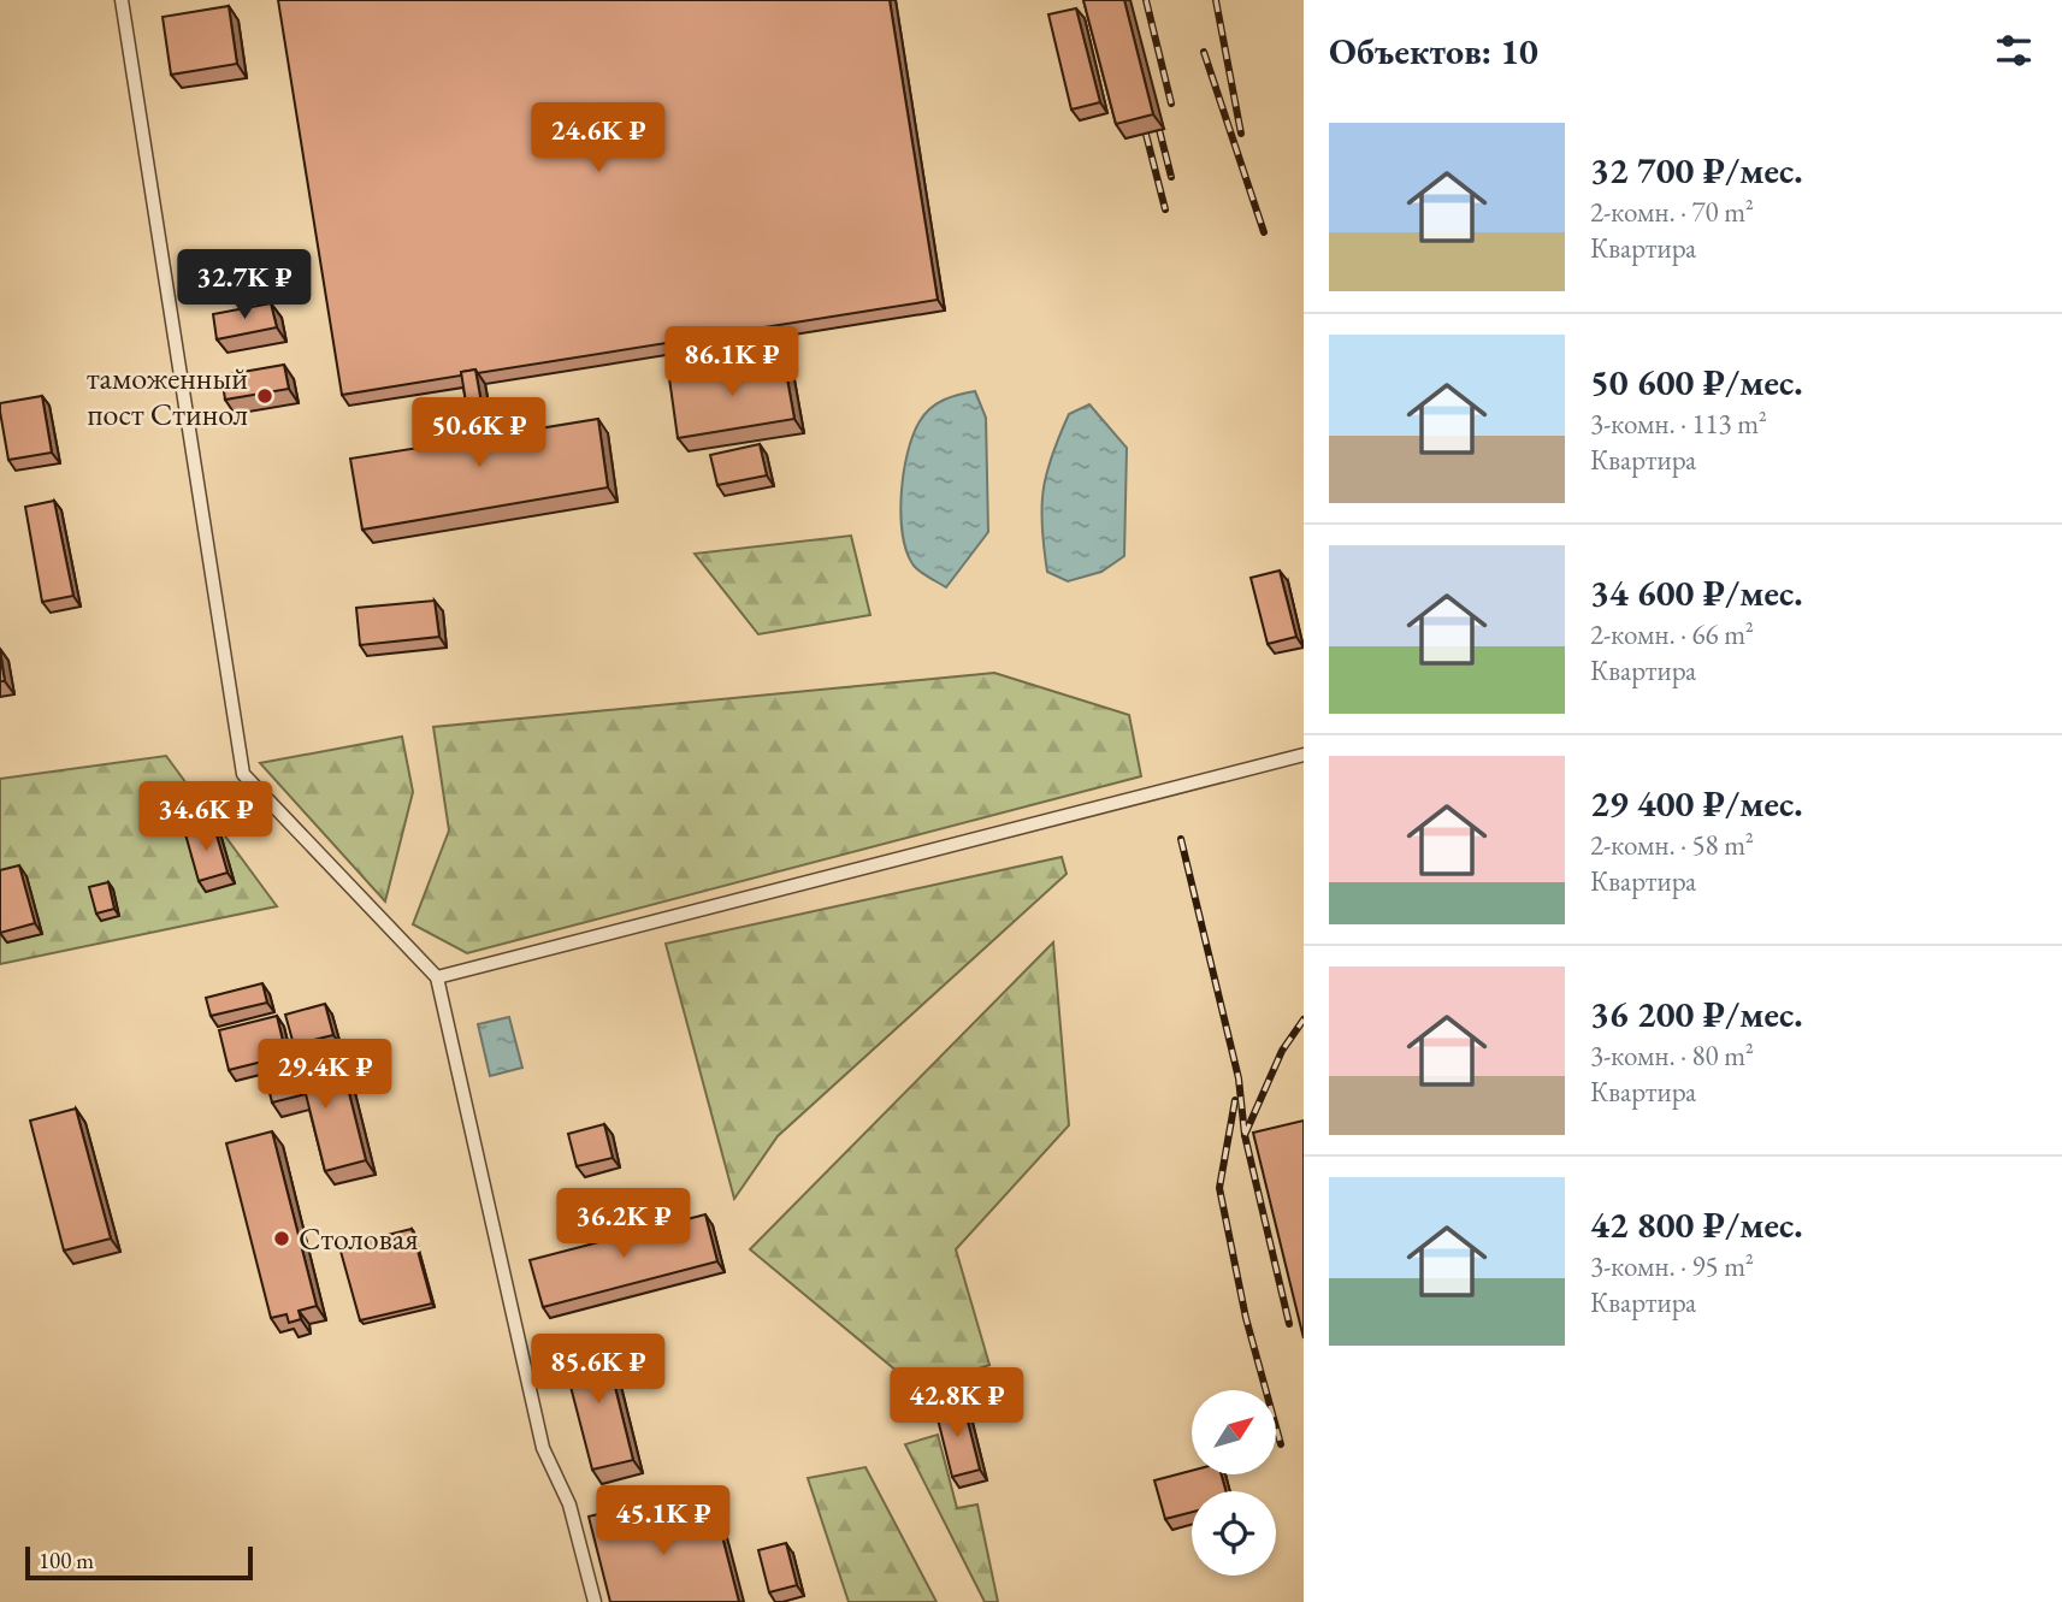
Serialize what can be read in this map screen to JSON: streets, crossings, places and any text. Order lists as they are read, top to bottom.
{
  "places": ["таможенный пост Стинол", "Столовая"],
  "scale_bar": "100 m",
  "north": "top right",
  "page": {
    "heading": "Объектов: 10",
    "list": [
      {
        "name": "32 700 ₽/мес.",
        "note": "2-комн. · 70 m² · Квартира"
      },
      {
        "name": "50 600 ₽/мес.",
        "note": "3-комн. · 113 m² · Квартира"
      },
      {
        "name": "34 600 ₽/мес.",
        "note": "2-комн. · 66 m² · Квартира"
      },
      {
        "name": "29 400 ₽/мес.",
        "note": "2-комн. · 58 m² · Квартира"
      },
      {
        "name": "36 200 ₽/мес.",
        "note": "3-комн. · 80 m² · Квартира"
      },
      {
        "name": "42 800 ₽/мес.",
        "note": "3-комн. · 95 m² · Квартира"
      }
    ],
    "price": [
      "24.6K ₽",
      "32.7K ₽",
      "86.1K ₽",
      "50.6K ₽",
      "34.6K ₽",
      "29.4K ₽",
      "36.2K ₽",
      "85.6K ₽",
      "42.8K ₽",
      "45.1K ₽"
    ],
    "scale": "100 m"
  }
}
